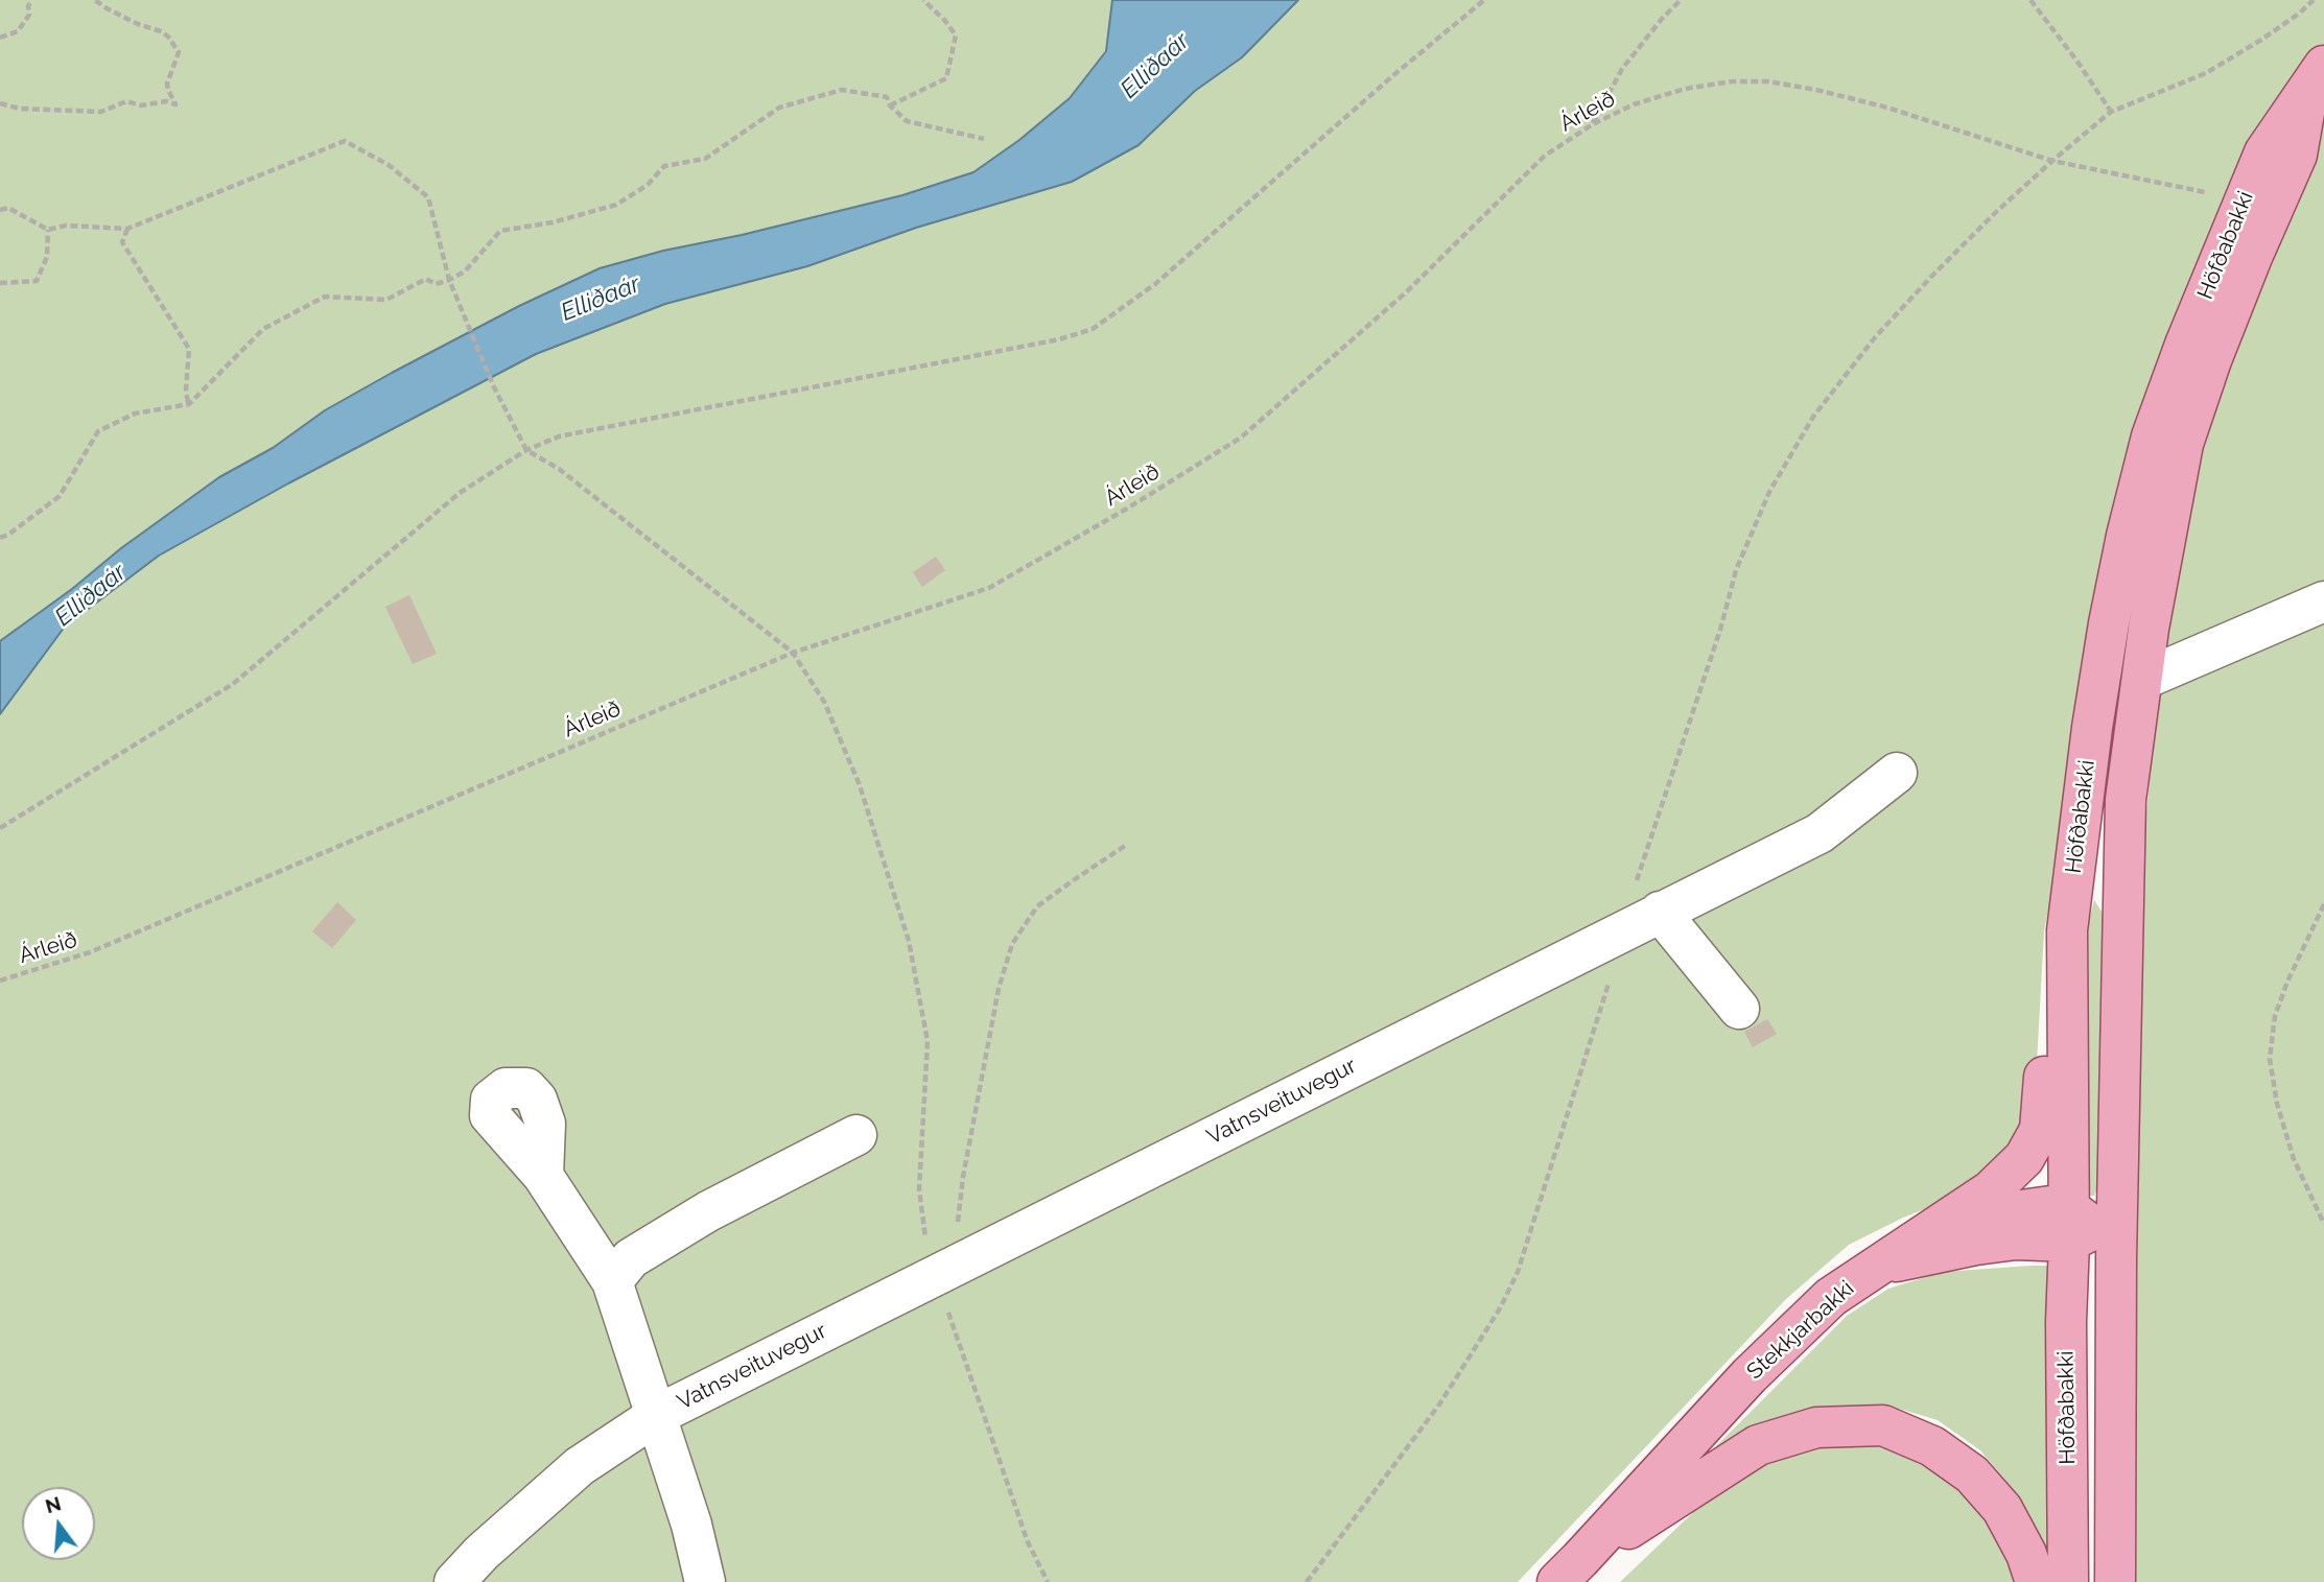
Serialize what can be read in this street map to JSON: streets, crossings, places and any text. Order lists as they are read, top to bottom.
{
  "streets": {
    "main road": ["Höfðabakki", "Stekkjarbakki"],
    "street": ["Vatnsveituvegur"],
    "path": ["Árleið"]
  },
  "crossings": [
    ["Höfðabakki", "Stekkjarbakki"]
  ],
  "water": ["Elliðaár"],
  "north": "top"
}
